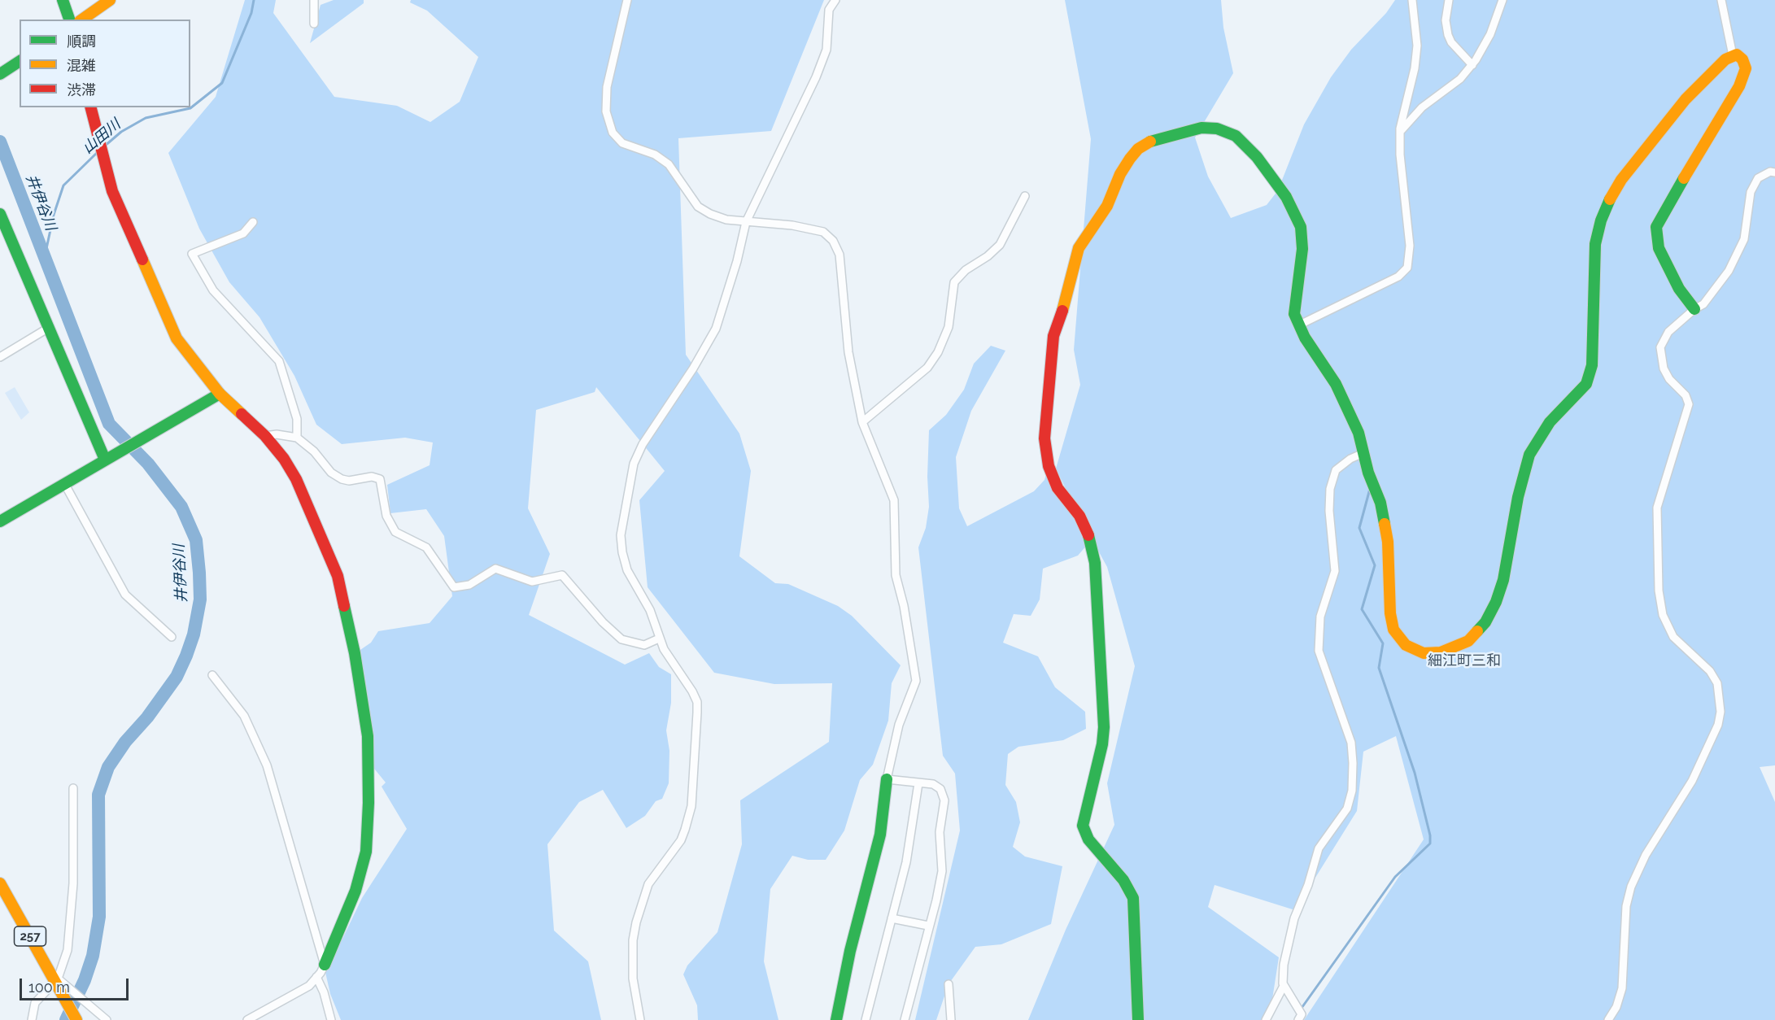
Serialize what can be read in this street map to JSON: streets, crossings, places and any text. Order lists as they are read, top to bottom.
{
  "streets": {
    "main road": ["257"]
  },
  "districts": ["細江町三和"],
  "water": ["山田川", "井伊谷川"],
  "legend": ["順調", "混雑", "渋滞"],
  "scale_bar": "100 m"
}
